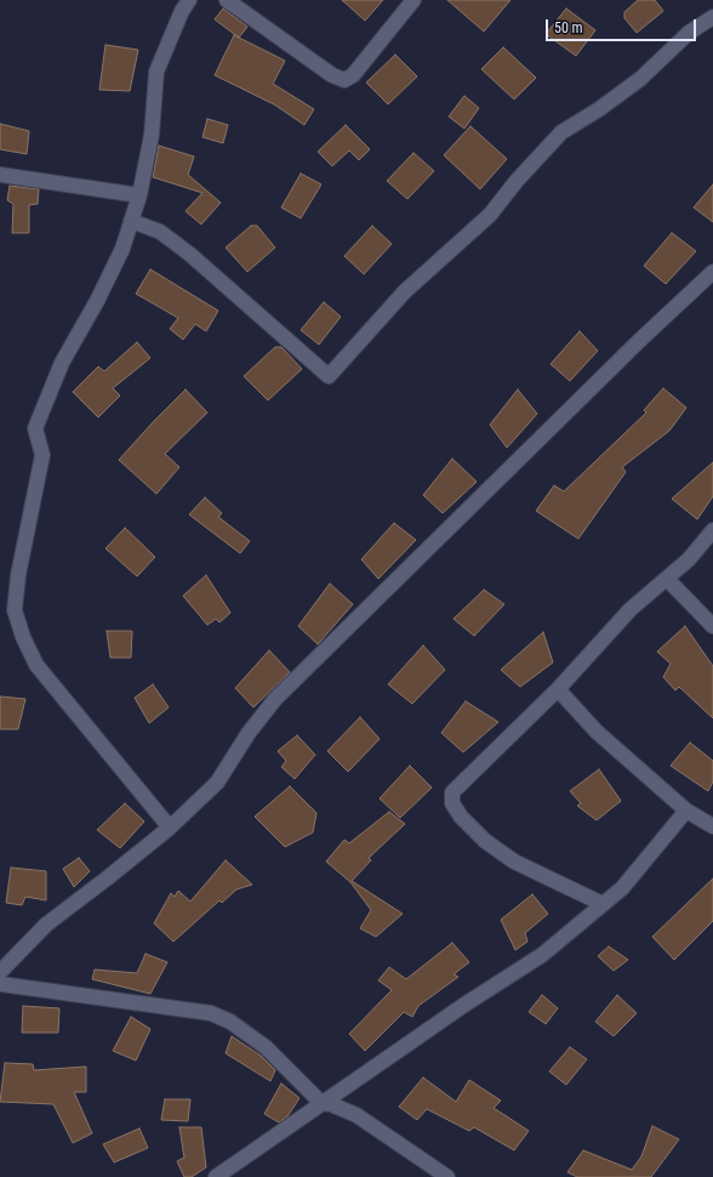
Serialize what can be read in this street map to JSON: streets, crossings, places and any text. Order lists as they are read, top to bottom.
{
  "scale_bar": "50 m"
}
